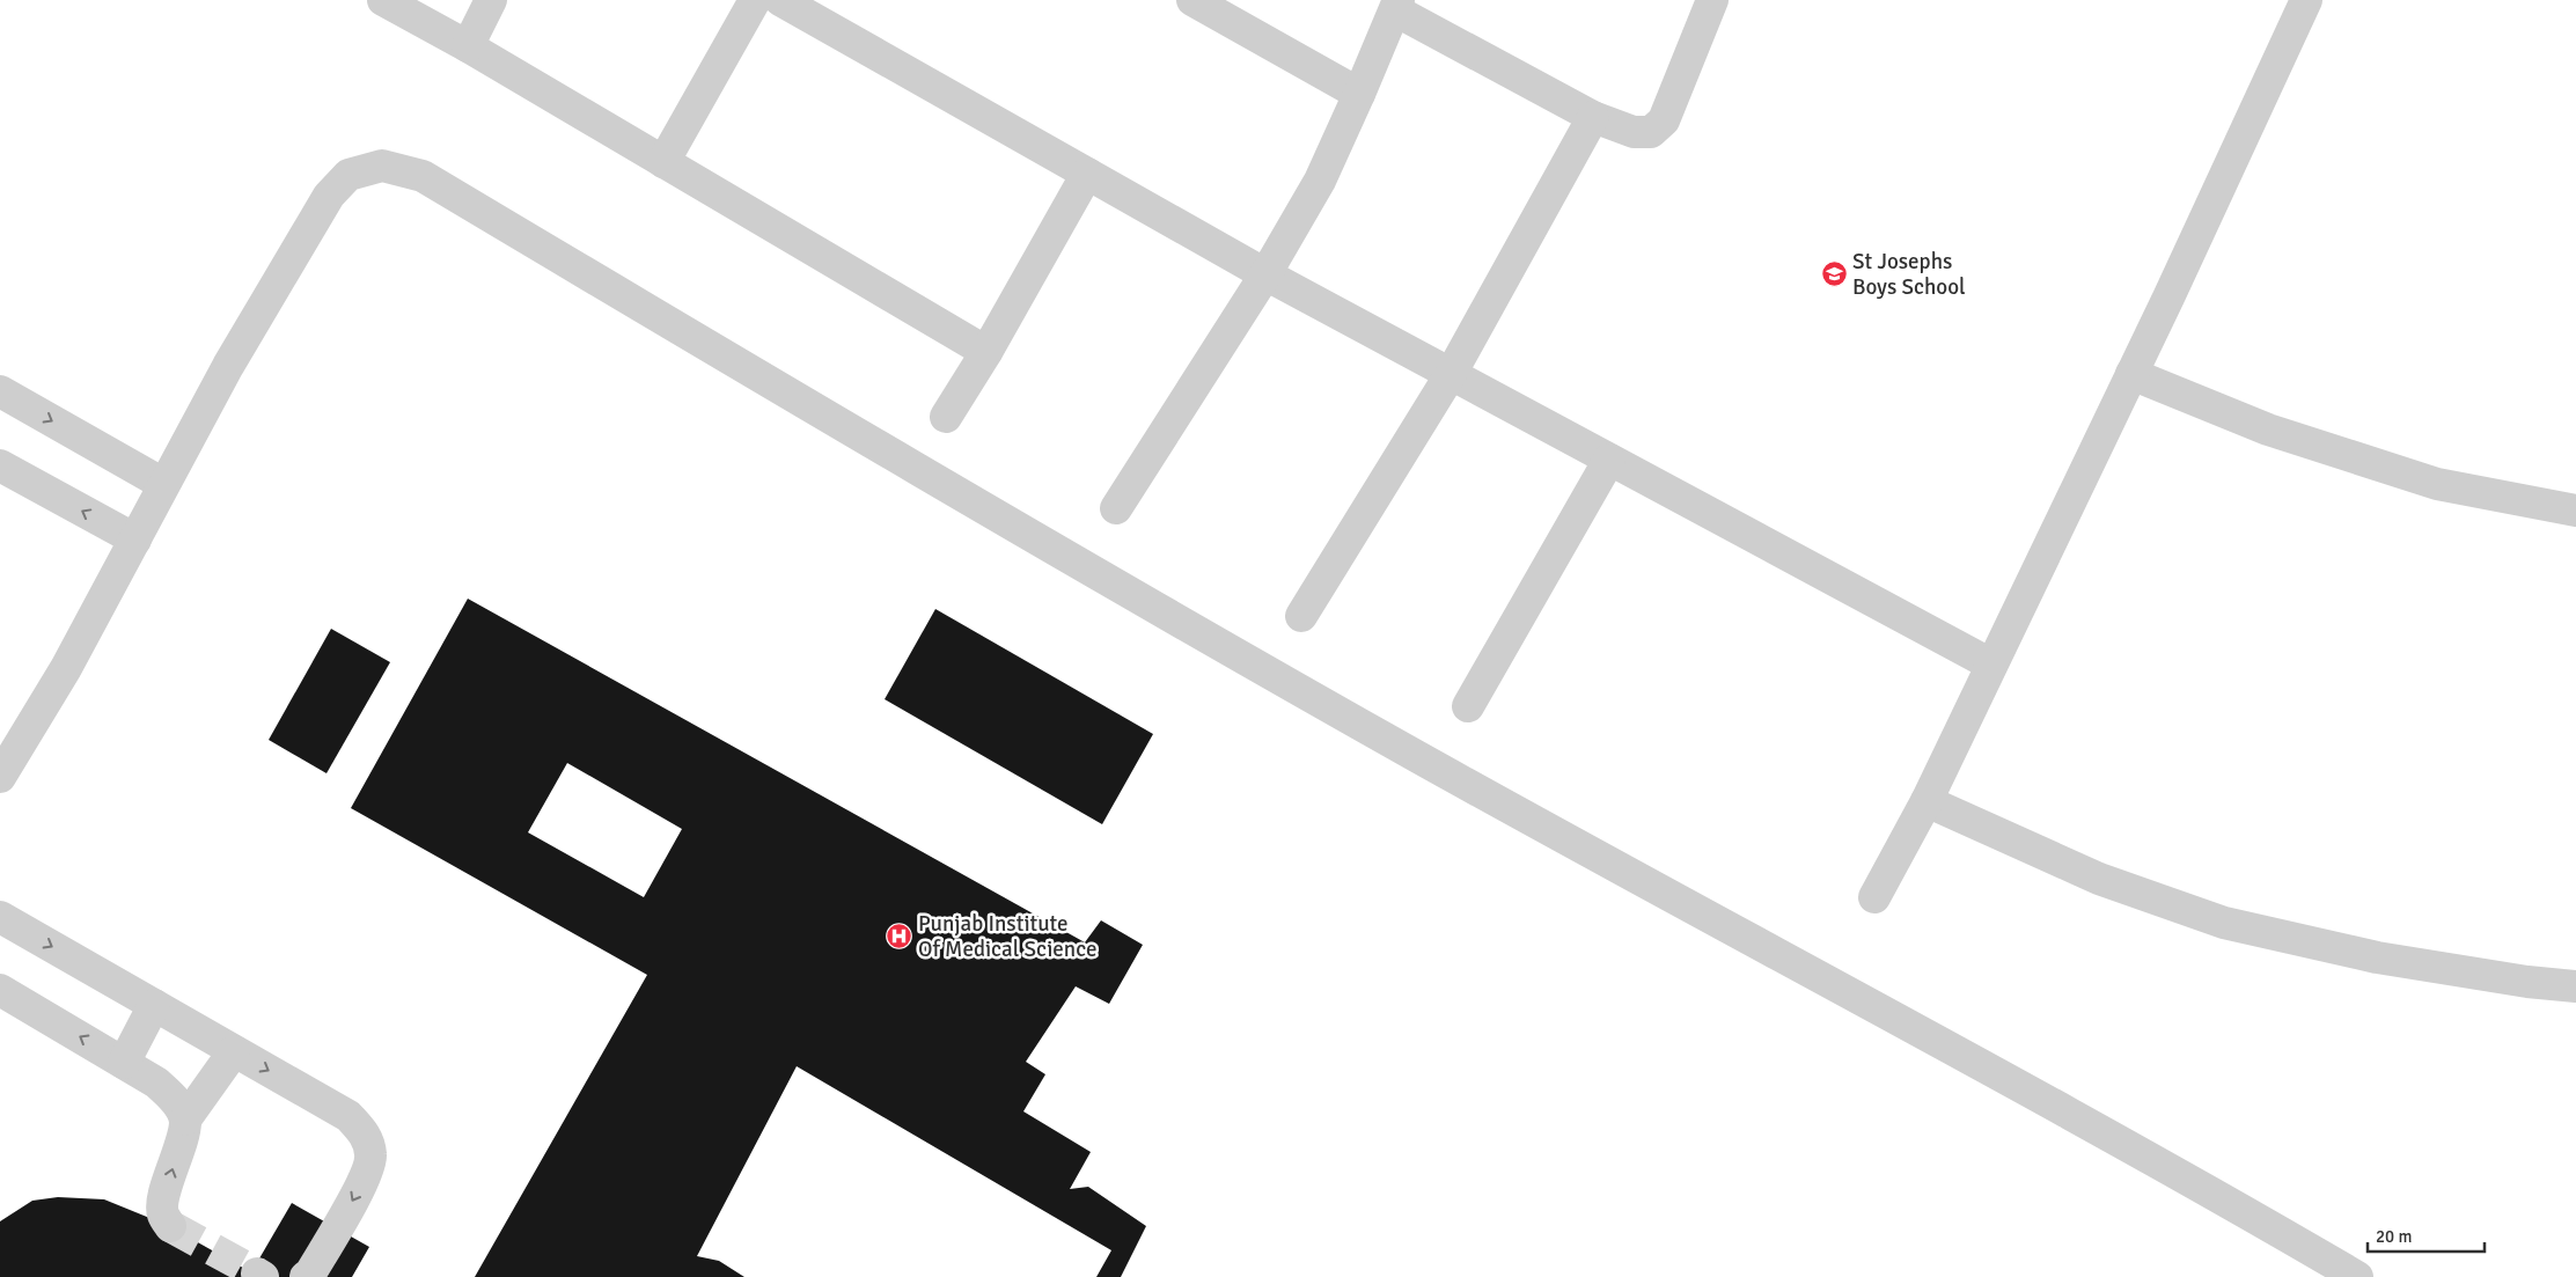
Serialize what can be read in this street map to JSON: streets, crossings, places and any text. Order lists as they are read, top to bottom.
{
  "places": {
    "school or university": ["St Josephs Boys School"],
    "hospital": ["Punjab Institute Of Medical Science"]
  },
  "scale_bar": "20 m"
}
